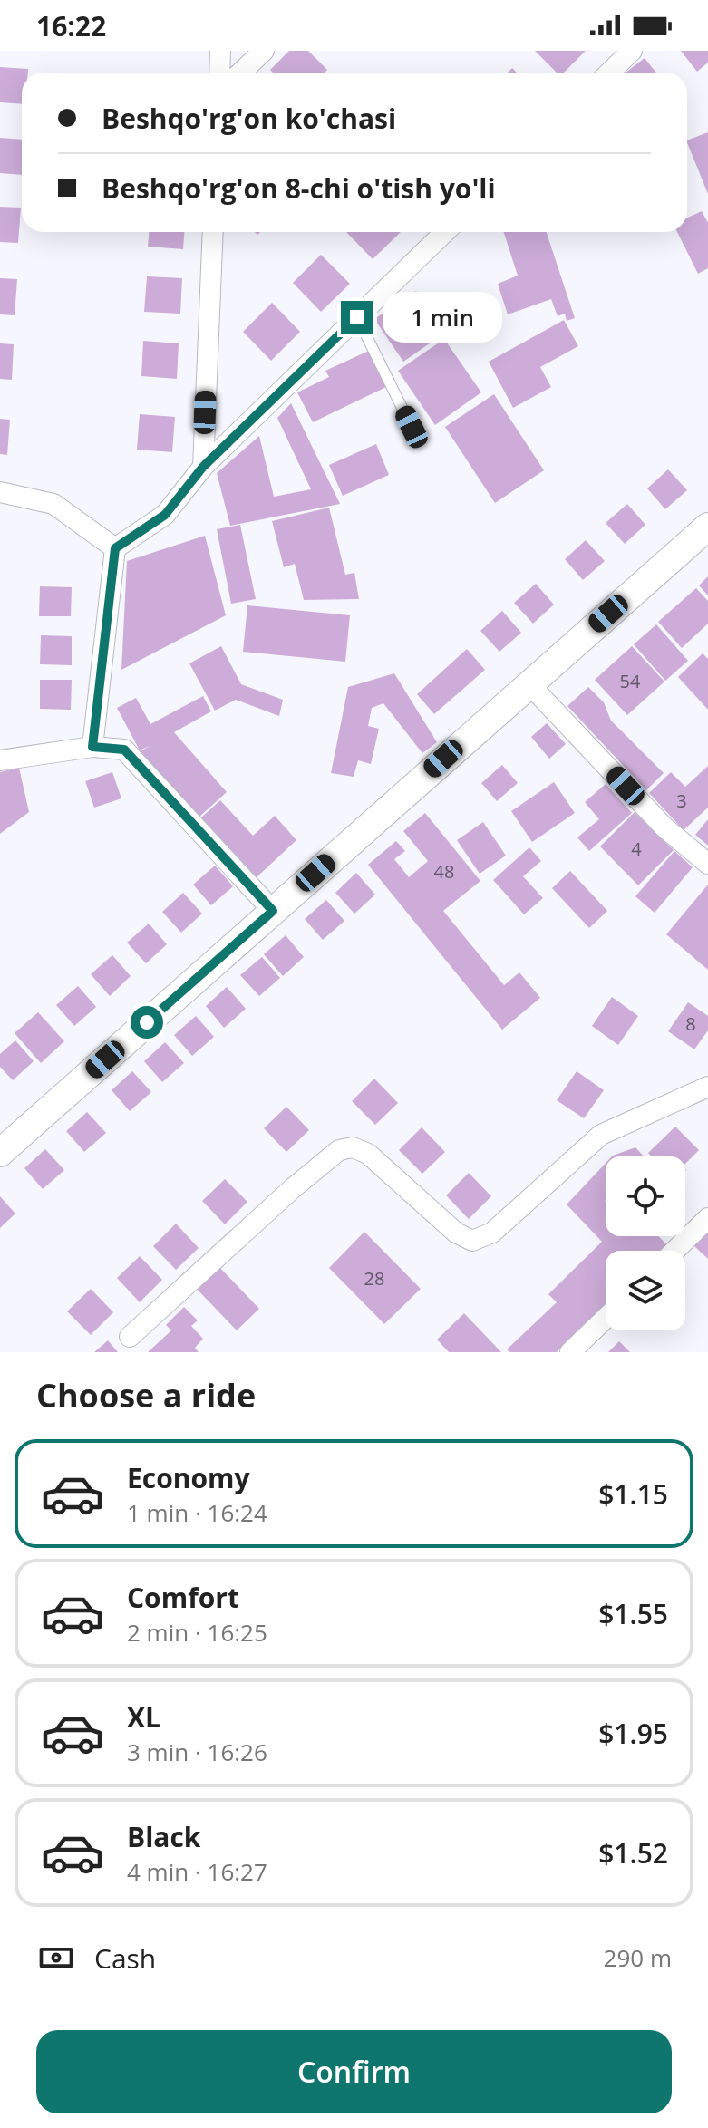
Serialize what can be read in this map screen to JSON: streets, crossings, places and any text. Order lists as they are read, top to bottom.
{
  "house_numbers": [
    "54",
    "3",
    "4",
    "48",
    "8",
    "28"
  ],
  "page": {
    "status": "16:22",
    "banner": ["Beshqo'rg'on ko'chasi", "Beshqo'rg'on 8-chi o'tish yo'li"],
    "bubble": "1 min",
    "heading": "Choose a ride",
    "list": [
      {
        "name": "Economy",
        "note": "1 min · 16:24",
        "value": "$1.15"
      },
      {
        "name": "Comfort",
        "note": "2 min · 16:25",
        "value": "$1.55"
      },
      {
        "name": "XL",
        "note": "3 min · 16:26",
        "value": "$1.95"
      },
      {
        "name": "Black",
        "note": "4 min · 16:27",
        "value": "$1.52"
      }
    ],
    "pay": ["Cash", "290 m"],
    "buttons": "Confirm"
  }
}
